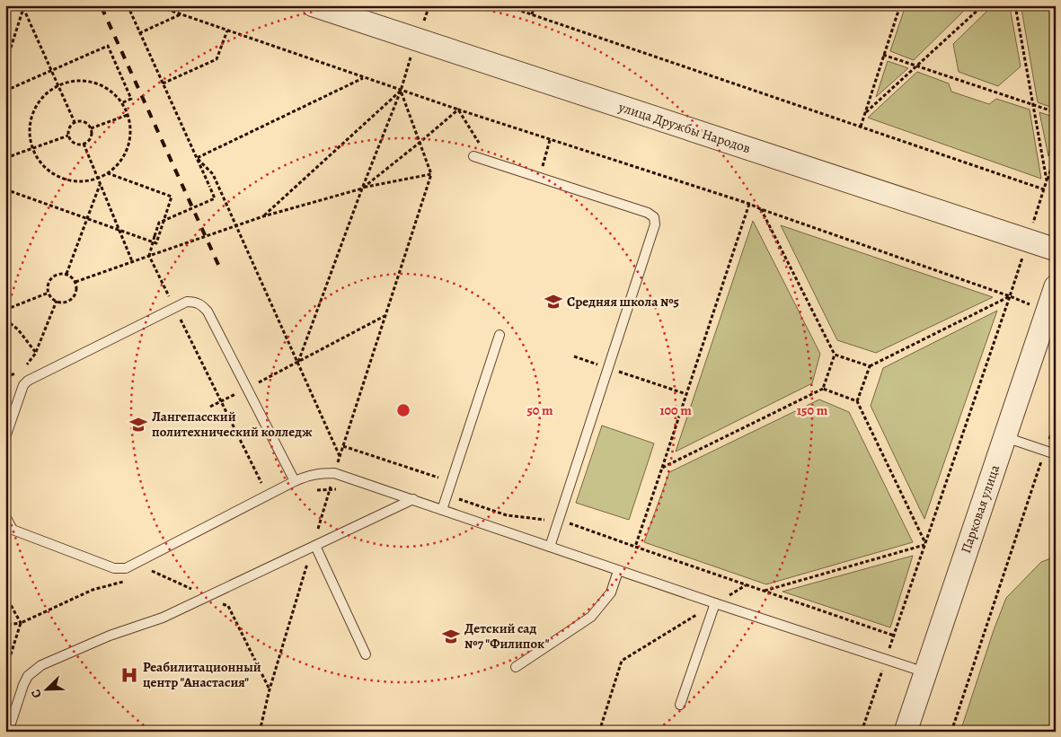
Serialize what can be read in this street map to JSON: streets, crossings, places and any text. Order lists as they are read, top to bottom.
{
  "streets": {
    "street": ["улица Дружбы Народов", "Парковая улица"]
  },
  "places": {
    "school or university": ["Средняя школа №5", "Лангепасский политехнический колледж", "Детский сад №7 \"Филипок\""],
    "hospital": ["Реабилитационный центр \"Анастасия\""]
  },
  "north": "bottom left",
  "rings": ["50 m", "100 m", "150 m"]
}
